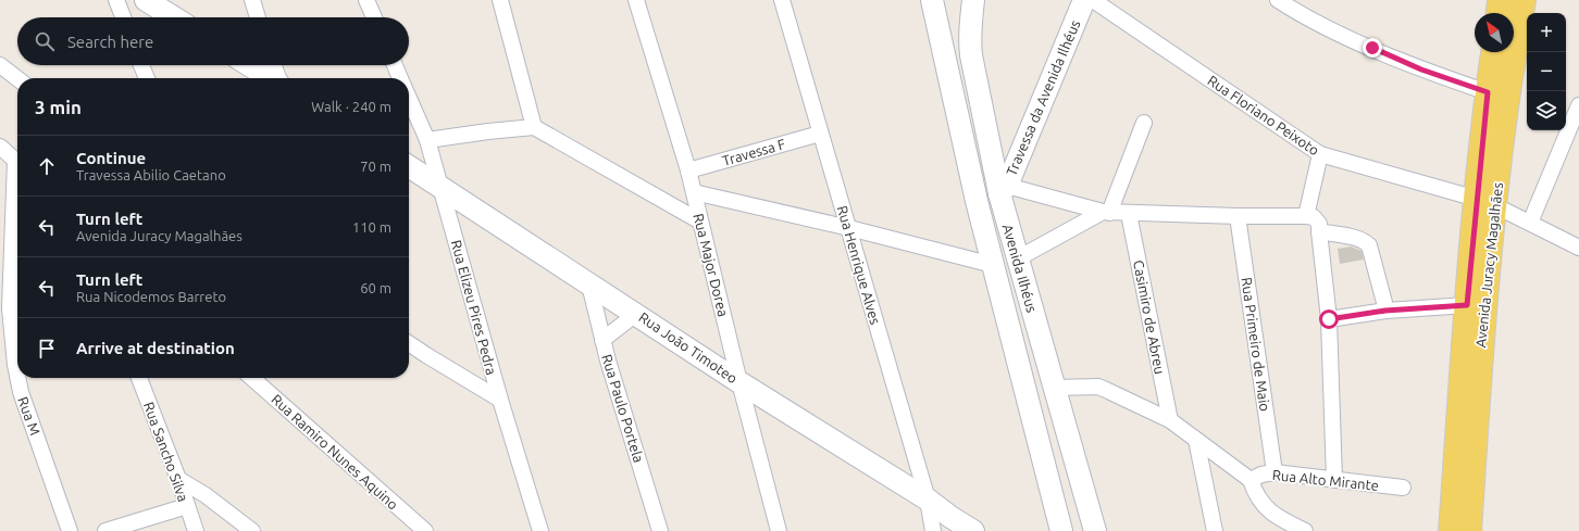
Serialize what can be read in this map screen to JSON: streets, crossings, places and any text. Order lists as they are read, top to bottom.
{
  "streets": {
    "main road": [
      "Travessa da Avenida Ilhéus",
      "Avenida Juracy Magalhães",
      "Avenida Ilhéus",
      "Rua João Timoteo"
    ],
    "street": [
      "Rua Floriano Peixoto",
      "Travessa F",
      "Rua Major Dorea",
      "Rua Henrique Alves",
      "Rua Elizeu Pires Pedra",
      "Casimiro de Abreu",
      "Rua Primeiro de Maio",
      "Rua Paulo Portela",
      "Rua M",
      "Rua Sancho Silva",
      "Rua Ramiro Nunes Aquino",
      "Rua Alto Mirante"
    ]
  },
  "crossings": [
    ["Travessa da Avenida Ilhéus", "Avenida Ilhéus"],
    ["Rua Floriano Peixoto", "Avenida Juracy Magalhães"],
    ["Travessa F", "Rua Major Dorea"],
    ["Travessa F", "Rua Henrique Alves"],
    ["Rua Major Dorea", "Rua João Timoteo"],
    ["Rua Henrique Alves", "Rua João Timoteo"],
    ["Rua Elizeu Pires Pedra", "Rua João Timoteo"],
    ["Rua Primeiro de Maio", "Rua Alto Mirante"],
    ["Rua João Timoteo", "Rua Paulo Portela"]
  ],
  "north": "top left",
  "page": {
    "map_buttons": ["+", "−"],
    "search": "Search here",
    "heading": ["3 min", "Walk · 240 m"],
    "list": [
      ["Continue", "Travessa Abilio Caetano", "70 m"],
      ["Turn left", "Avenida Juracy Magalhães", "110 m"],
      ["Turn left", "Rua Nicodemos Barreto", "60 m"],
      "Arrive at destination"
    ]
  }
}
